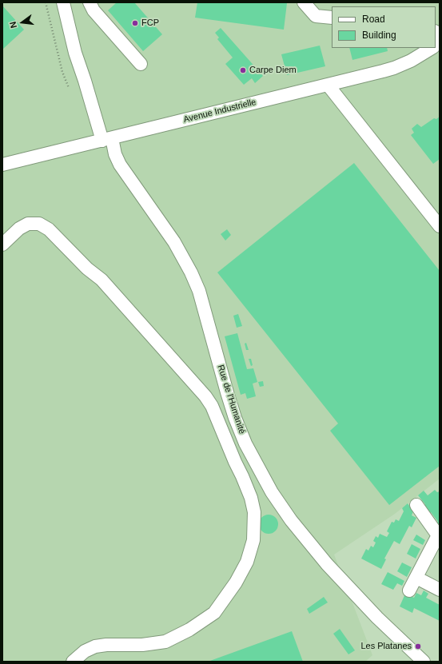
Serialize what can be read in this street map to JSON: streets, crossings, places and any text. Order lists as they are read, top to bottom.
{
  "streets": {
    "street": ["Avenue Industrielle", "Rue de l'Humanité"]
  },
  "crossings": [
    ["Avenue Industrielle", "Rue de l'Humanité"]
  ],
  "places": ["FCP", "Carpe Diem", "Les Platanes"],
  "legend": ["Road", "Building"],
  "north": "left"
}
